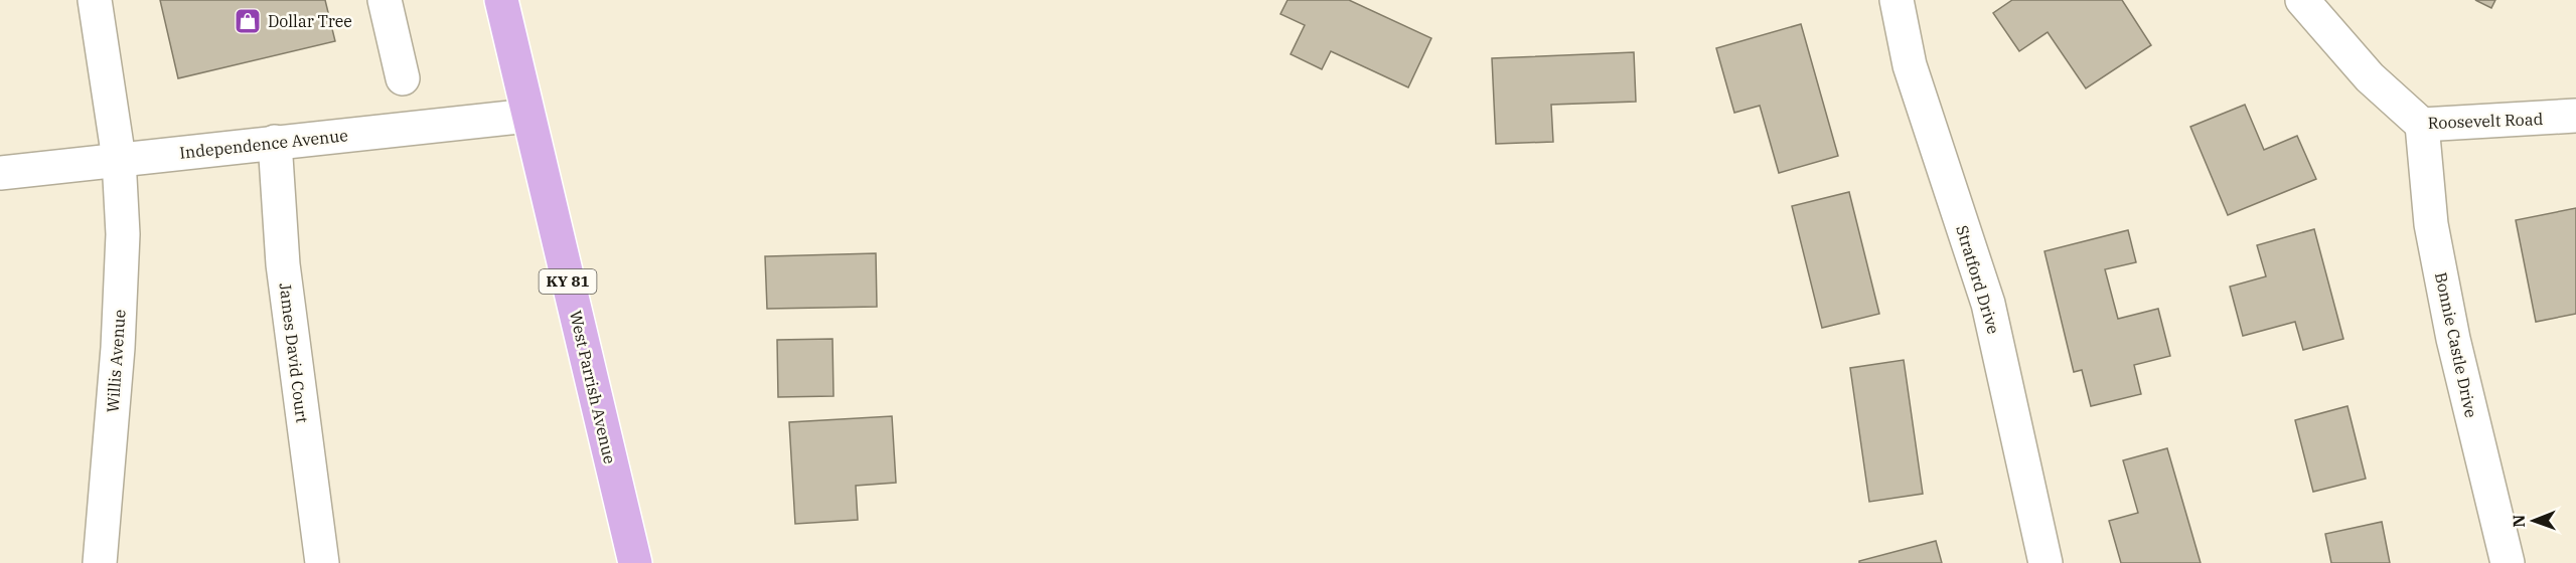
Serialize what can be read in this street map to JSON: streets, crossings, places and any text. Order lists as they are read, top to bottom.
{
  "streets": {
    "main road": ["KY 81", "West Parrish Avenue"],
    "street": [
      "Roosevelt Road",
      "Independence Avenue",
      "Stratford Drive",
      "Bonnie Castle Drive",
      "James David Court",
      "Willis Avenue"
    ]
  },
  "crossings": [
    ["Roosevelt Road", "Bonnie Castle Drive"],
    ["Independence Avenue", "James David Court"],
    ["Independence Avenue", "Willis Avenue"],
    ["Independence Avenue", "West Parrish Avenue"]
  ],
  "places": {
    "shop": ["Dollar Tree"]
  },
  "north": "left"
}
